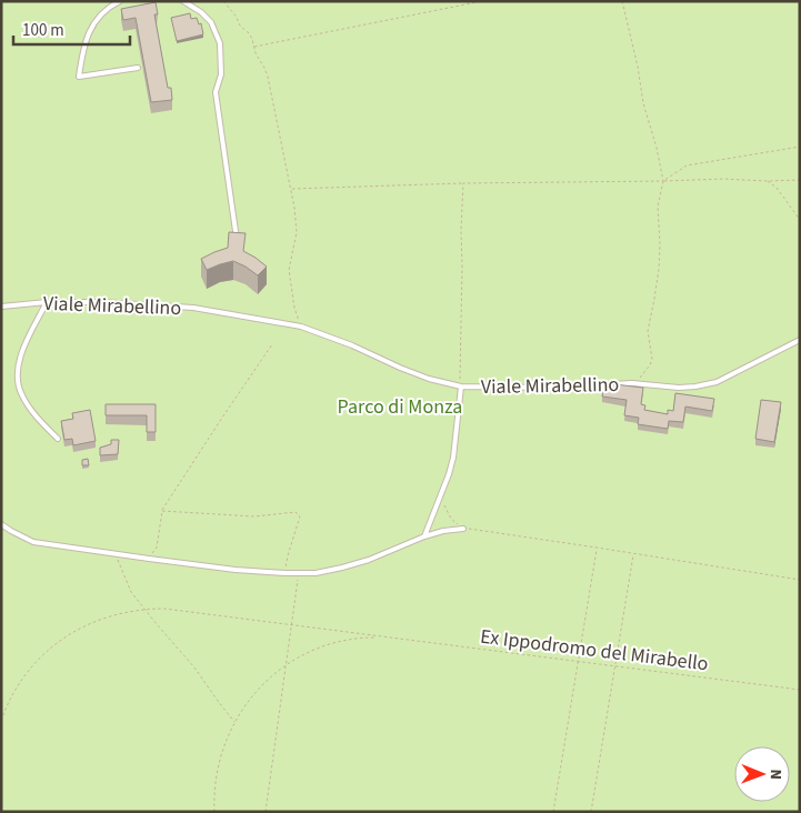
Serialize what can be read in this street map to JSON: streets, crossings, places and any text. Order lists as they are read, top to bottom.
{
  "streets": {
    "lane": ["Viale Mirabellino"],
    "path": ["Ex Ippodromo del Mirabello"]
  },
  "parks": ["Parco di Monza"],
  "scale_bar": "100 m",
  "north": "right"
}
